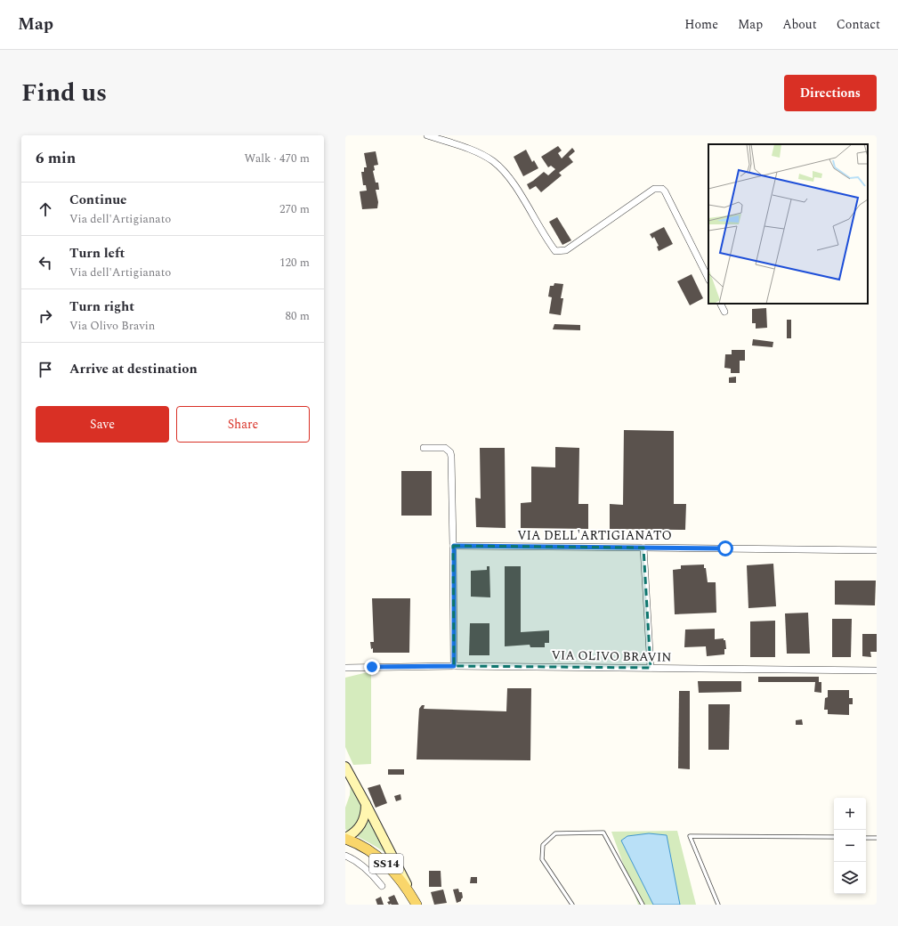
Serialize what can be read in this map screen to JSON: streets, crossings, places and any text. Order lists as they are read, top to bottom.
{
  "streets": {
    "main road": ["SS14"],
    "street": ["VIA DELL'ARTIGIANATO", "VIA OLIVO BRAVIN"]
  },
  "page": {
    "header": "Map",
    "nav": [
      "Home",
      "Map",
      "About",
      "Contact"
    ],
    "title": "Find us",
    "buttons": [
      "Directions",
      ["Save", "Share"]
    ],
    "heading": ["6 min", "Walk · 470 m"],
    "list": [
      ["Continue", "Via dell'Artigianato", "270 m"],
      ["Turn left", "Via dell'Artigianato", "120 m"],
      ["Turn right", "Via Olivo Bravin", "80 m"],
      "Arrive at destination"
    ],
    "map_buttons": ["+", "−"]
  }
}
